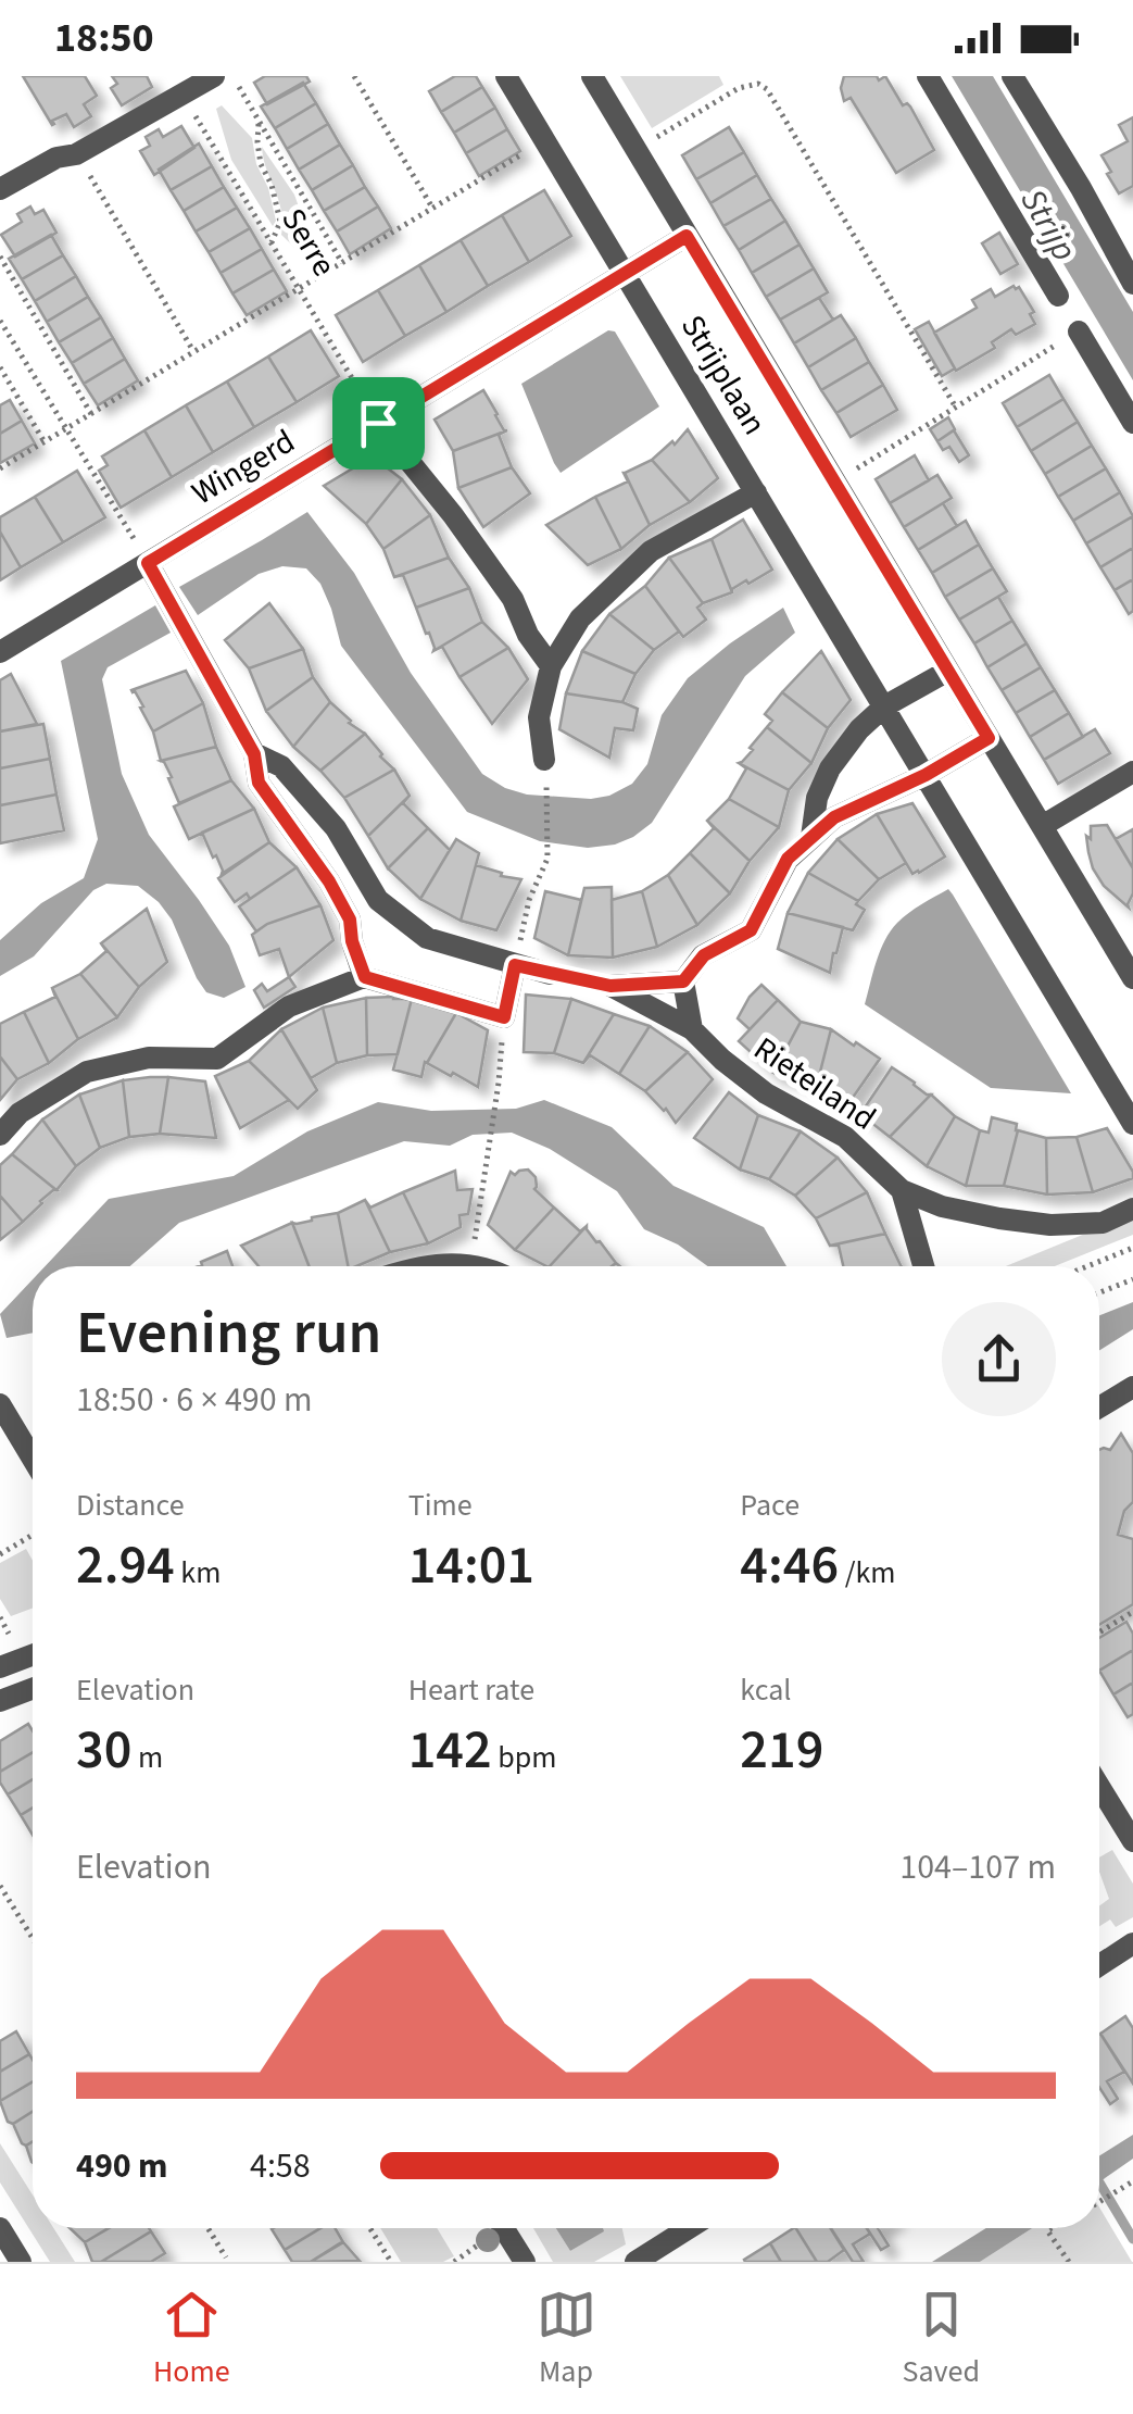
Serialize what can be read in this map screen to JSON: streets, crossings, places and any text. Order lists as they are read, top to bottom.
{
  "streets": {
    "street": ["Strijplaan", "Wingerd", "Rieteiland"],
    "path": ["Serre"]
  },
  "crossings": [
    ["Serre", "Wingerd"],
    ["Strijplaan", "Wingerd"]
  ],
  "water": ["Strijp"],
  "page": {
    "status": "18:50",
    "heading": ["Evening run", "18:50 · 6 × 490 m"],
    "stats": [
      ["Distance", "2.94 km"],
      ["Time", "14:01"],
      ["Pace", "4:46 /km"],
      ["Elevation", "30 m"],
      ["Heart rate", "142 bpm"],
      ["kcal", "219"]
    ],
    "chart": ["Elevation", "104–107 m"],
    "list": [
      {
        "name": "490 m",
        "note": "4:58"
      }
    ],
    "tabs": ["Home", "Map", "Saved"]
  }
}
